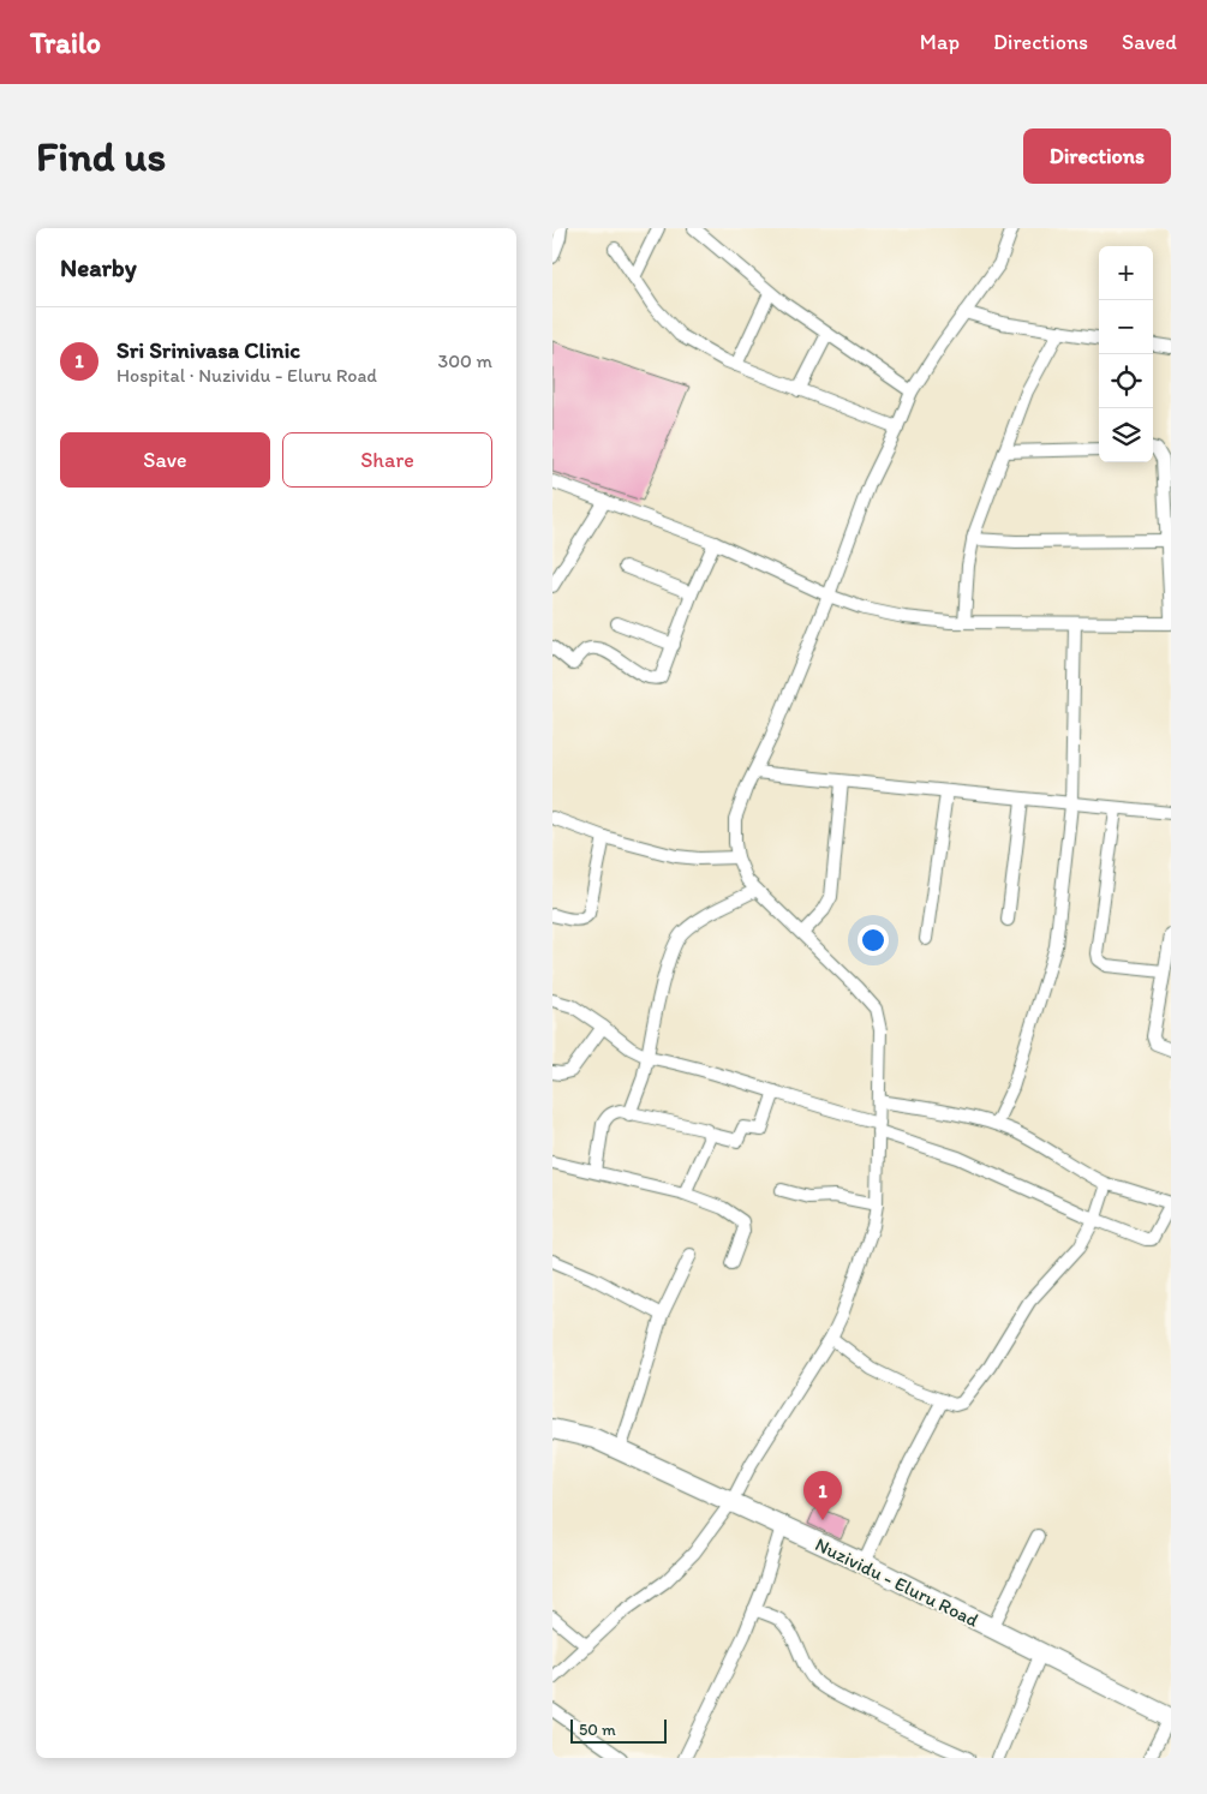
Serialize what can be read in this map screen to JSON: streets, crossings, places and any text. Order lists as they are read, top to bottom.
{
  "streets": {
    "main road": ["Nuzividu - Eluru Road"]
  },
  "scale_bar": "50 m",
  "page": {
    "header": "Trailo",
    "nav": ["Map", "Directions", "Saved"],
    "buttons": [
      "Directions",
      ["Save", "Share"]
    ],
    "title": "Find us",
    "heading": "Nearby",
    "map_buttons": ["+", "−"],
    "list": [
      {
        "mark": "1",
        "name": "Sri Srinivasa Clinic",
        "note": "Hospital · Nuzividu - Eluru Road",
        "value": "300 m"
      }
    ],
    "pins": "1",
    "scale": "50 m"
  }
}
